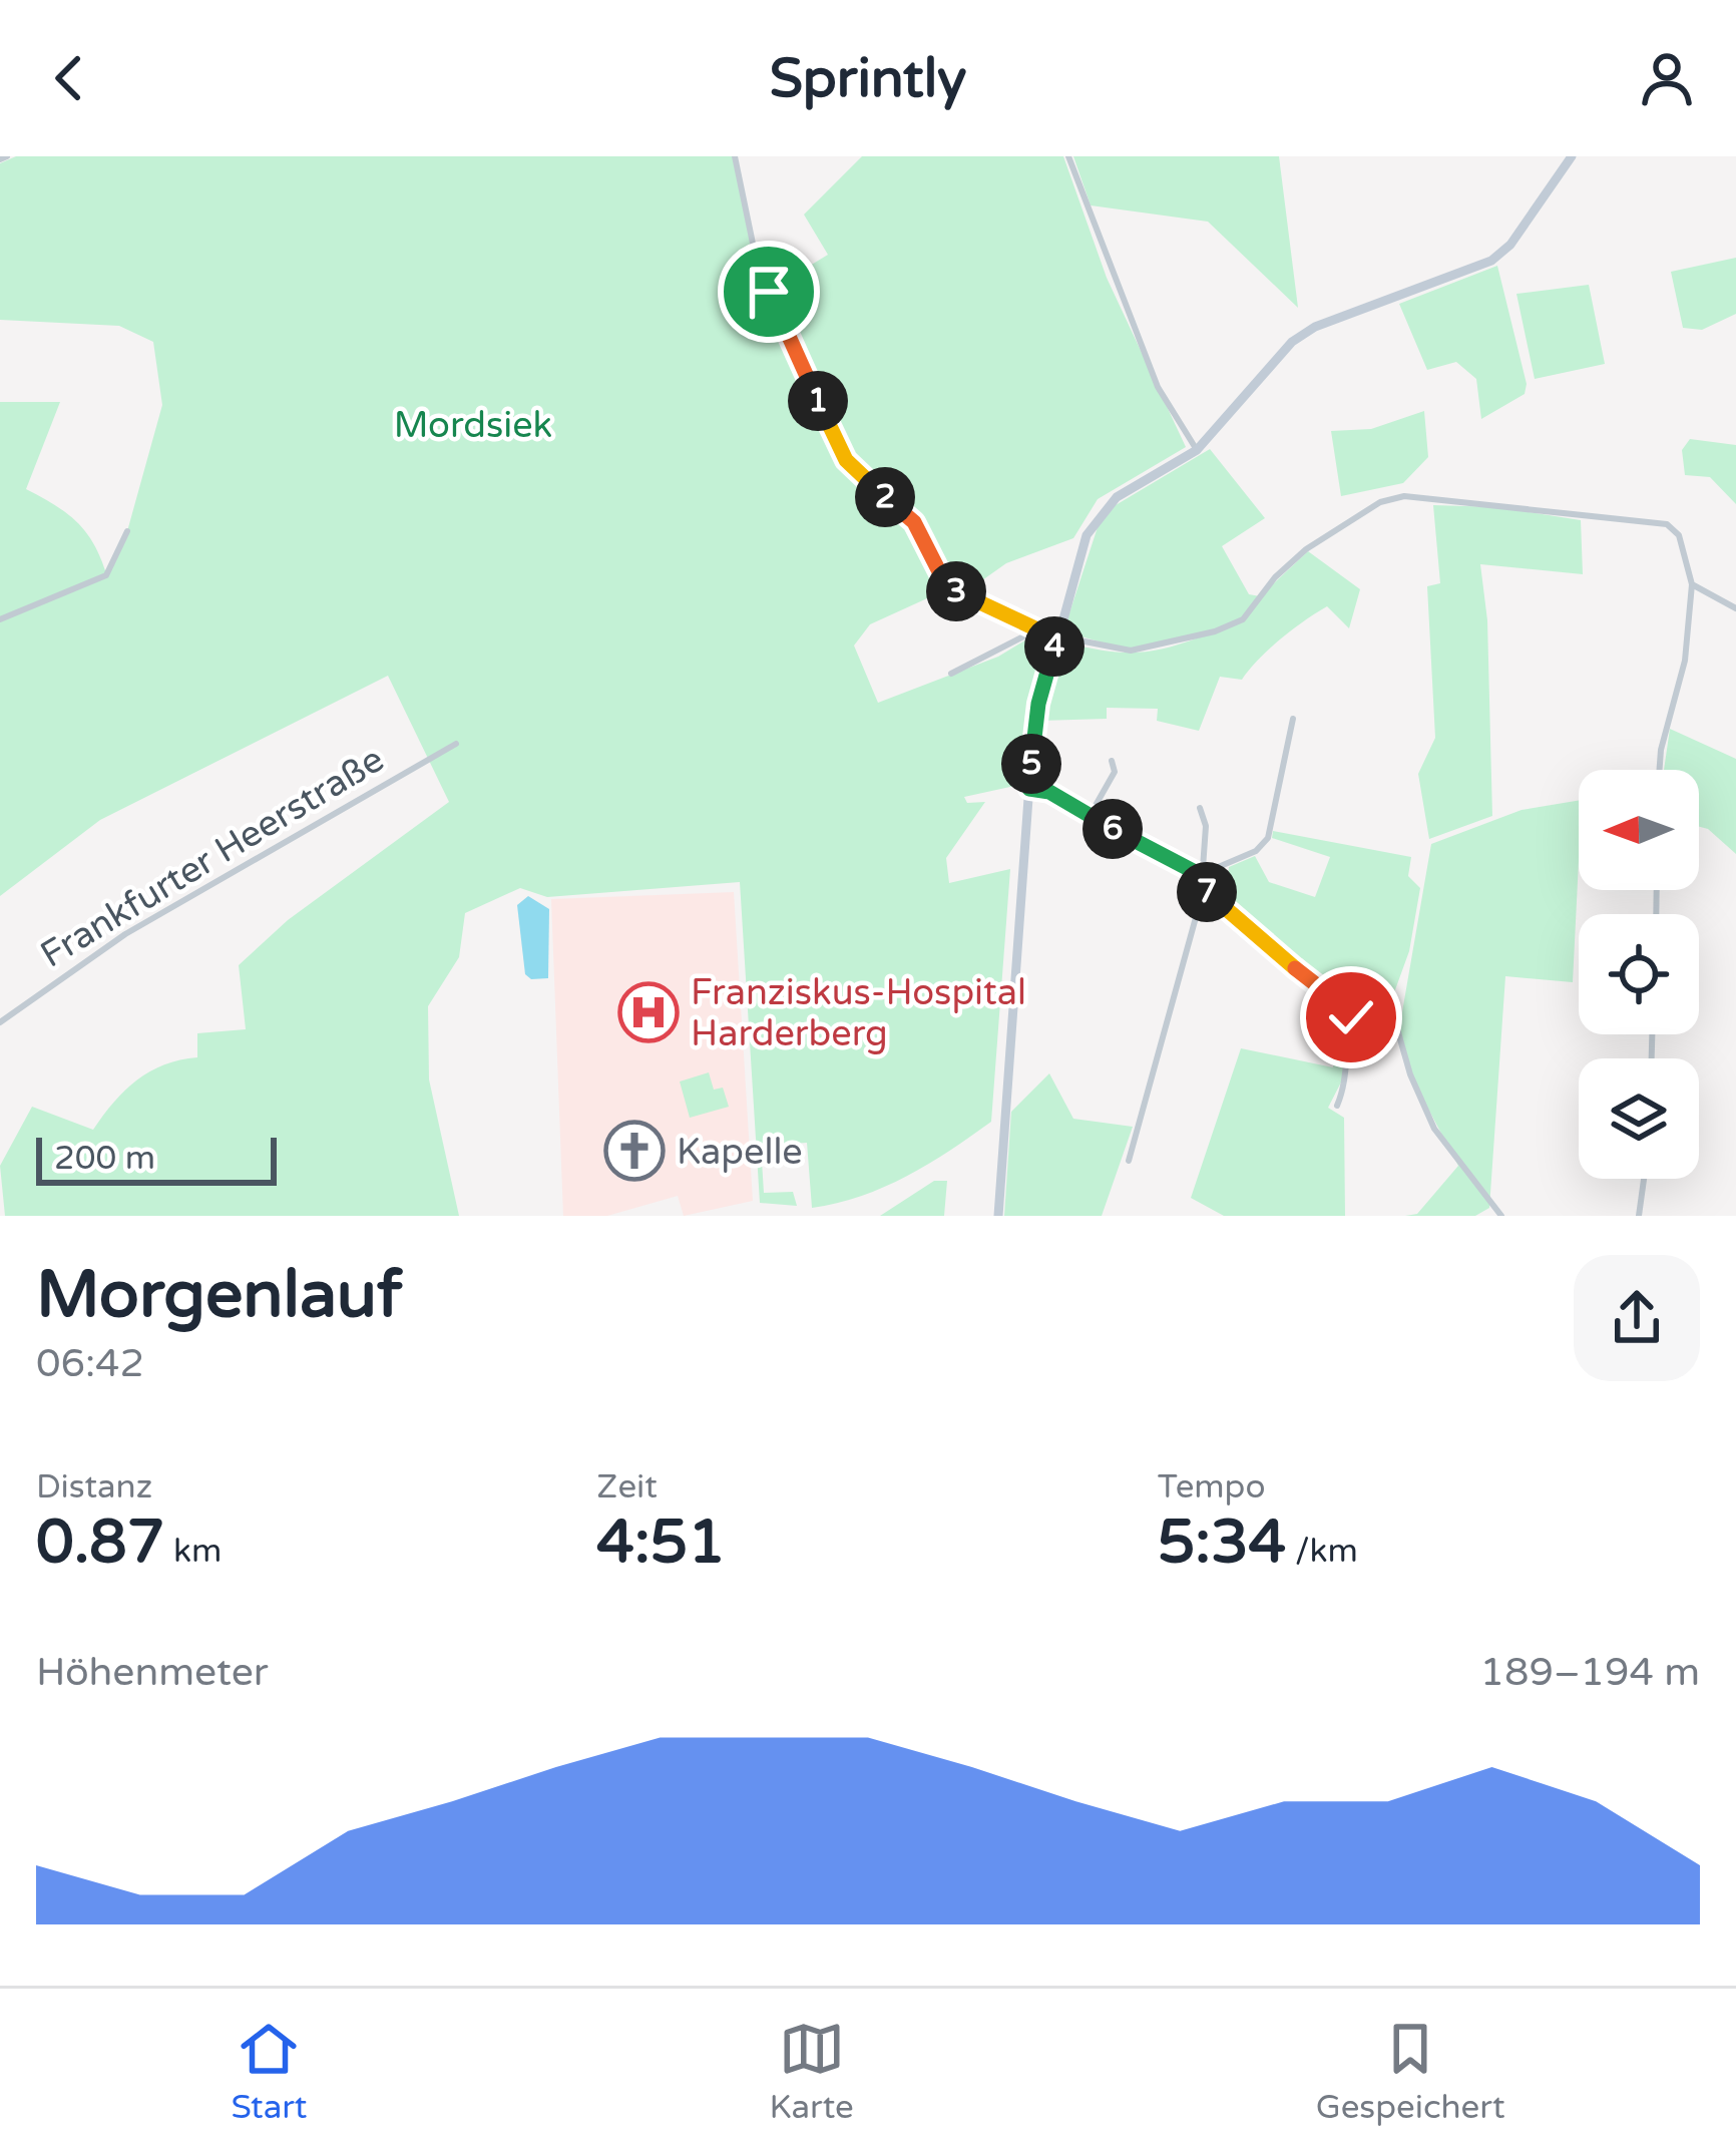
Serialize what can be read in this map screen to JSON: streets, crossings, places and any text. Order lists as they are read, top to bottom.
{
  "streets": {
    "street": ["Frankfurter Heerstraße"]
  },
  "parks": ["Mordsiek"],
  "places": {
    "hospital": ["Franziskus-Hospital Harderberg"],
    "church": ["Kapelle"]
  },
  "scale_bar": "200 m",
  "north": "left",
  "page": {
    "header": "Sprintly",
    "pins": [
      "1",
      "2",
      "3",
      "4",
      "5",
      "6",
      "7"
    ],
    "scale": "200 m",
    "heading": ["Morgenlauf", "06:42"],
    "stats": [
      ["Distanz", "0.87 km"],
      ["Zeit", "4:51"],
      ["Tempo", "5:34 /km"]
    ],
    "chart": ["Höhenmeter", "189–194 m"],
    "tabs": ["Start", "Karte", "Gespeichert"]
  }
}
